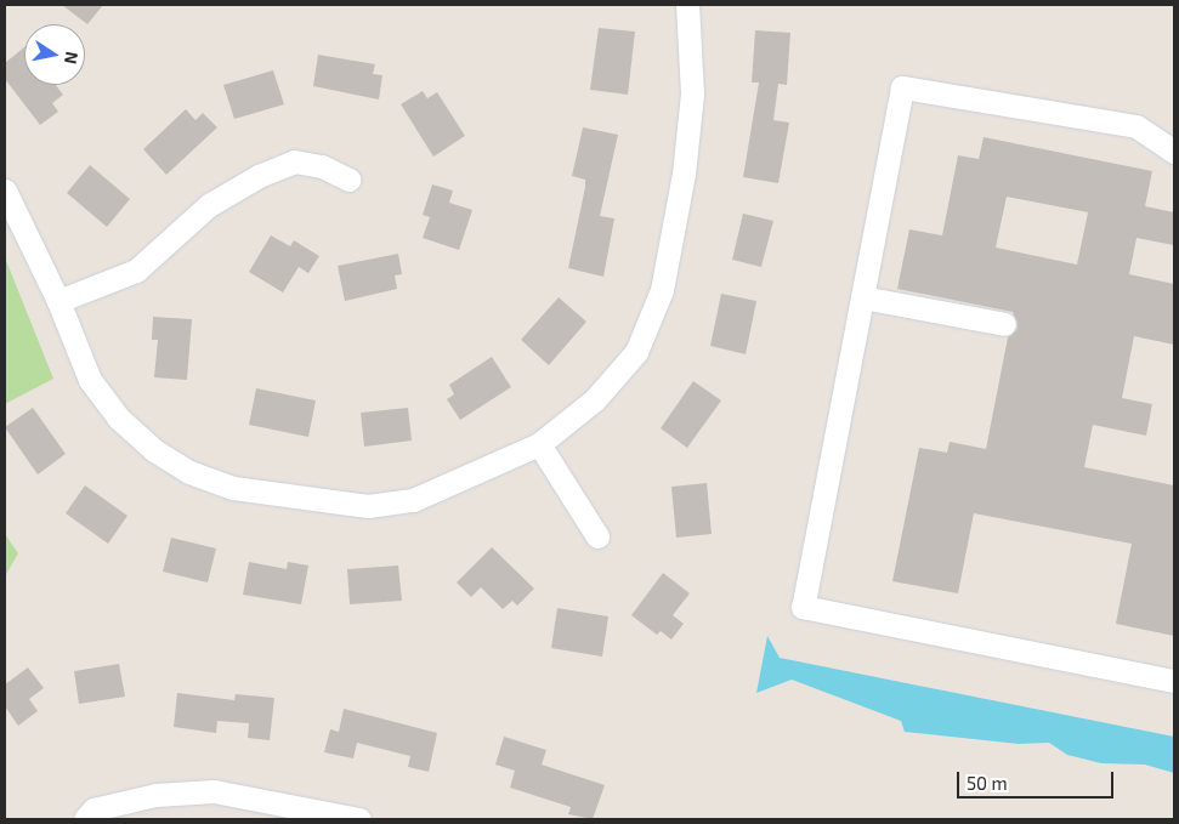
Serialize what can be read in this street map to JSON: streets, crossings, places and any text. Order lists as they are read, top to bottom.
{
  "scale_bar": "50 m",
  "north": "right"
}
